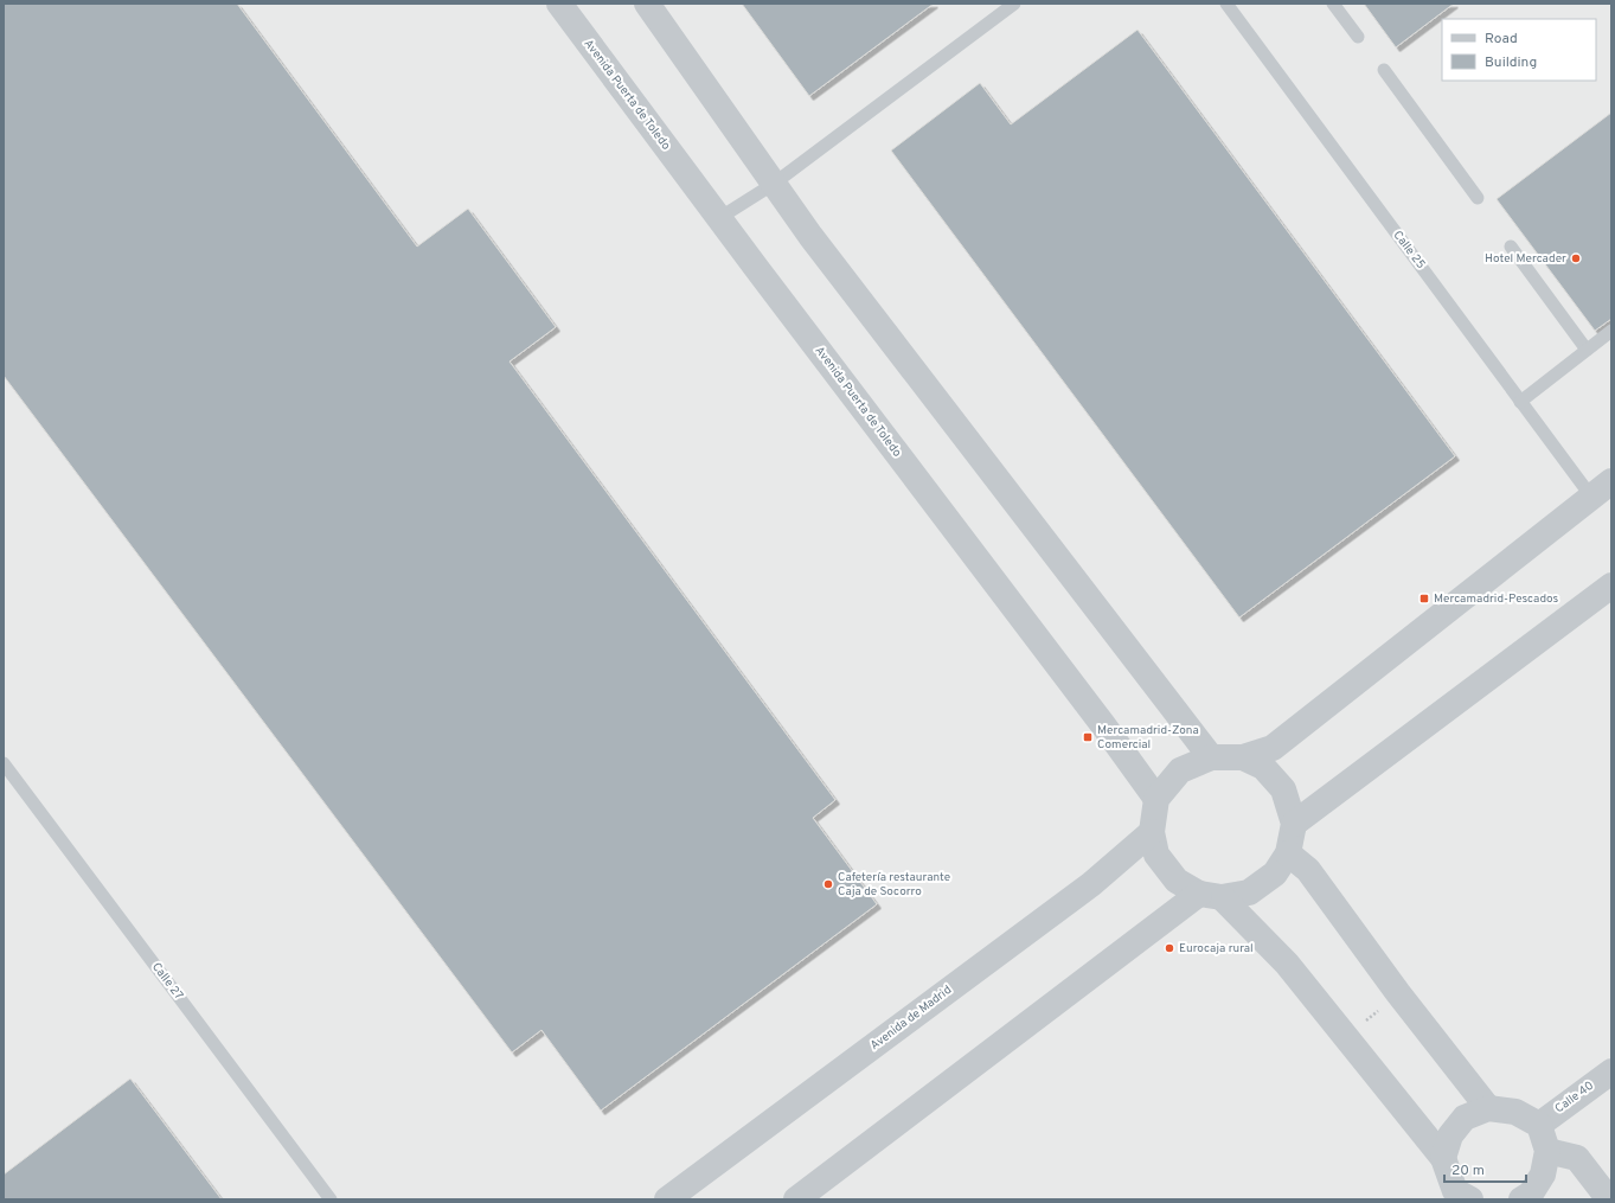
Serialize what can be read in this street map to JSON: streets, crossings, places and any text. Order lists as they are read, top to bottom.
{
  "streets": {
    "street": ["Avenida Puerta de Toledo", "Avenida de Madrid", "Calle 40"],
    "lane": ["Calle 25", "Calle 27"]
  },
  "crossings": [
    ["Avenida Puerta de Toledo", "Avenida de Madrid"]
  ],
  "places": {
    "other": ["Hotel Mercader", "Cafetería restaurante Caja de Socorro", "Eurocaja rural"],
    "transit": ["Mercamadrid-Pescados", "Mercamadrid-Zona Comercial"]
  },
  "legend": ["Road", "Building"],
  "scale_bar": "20 m"
}
